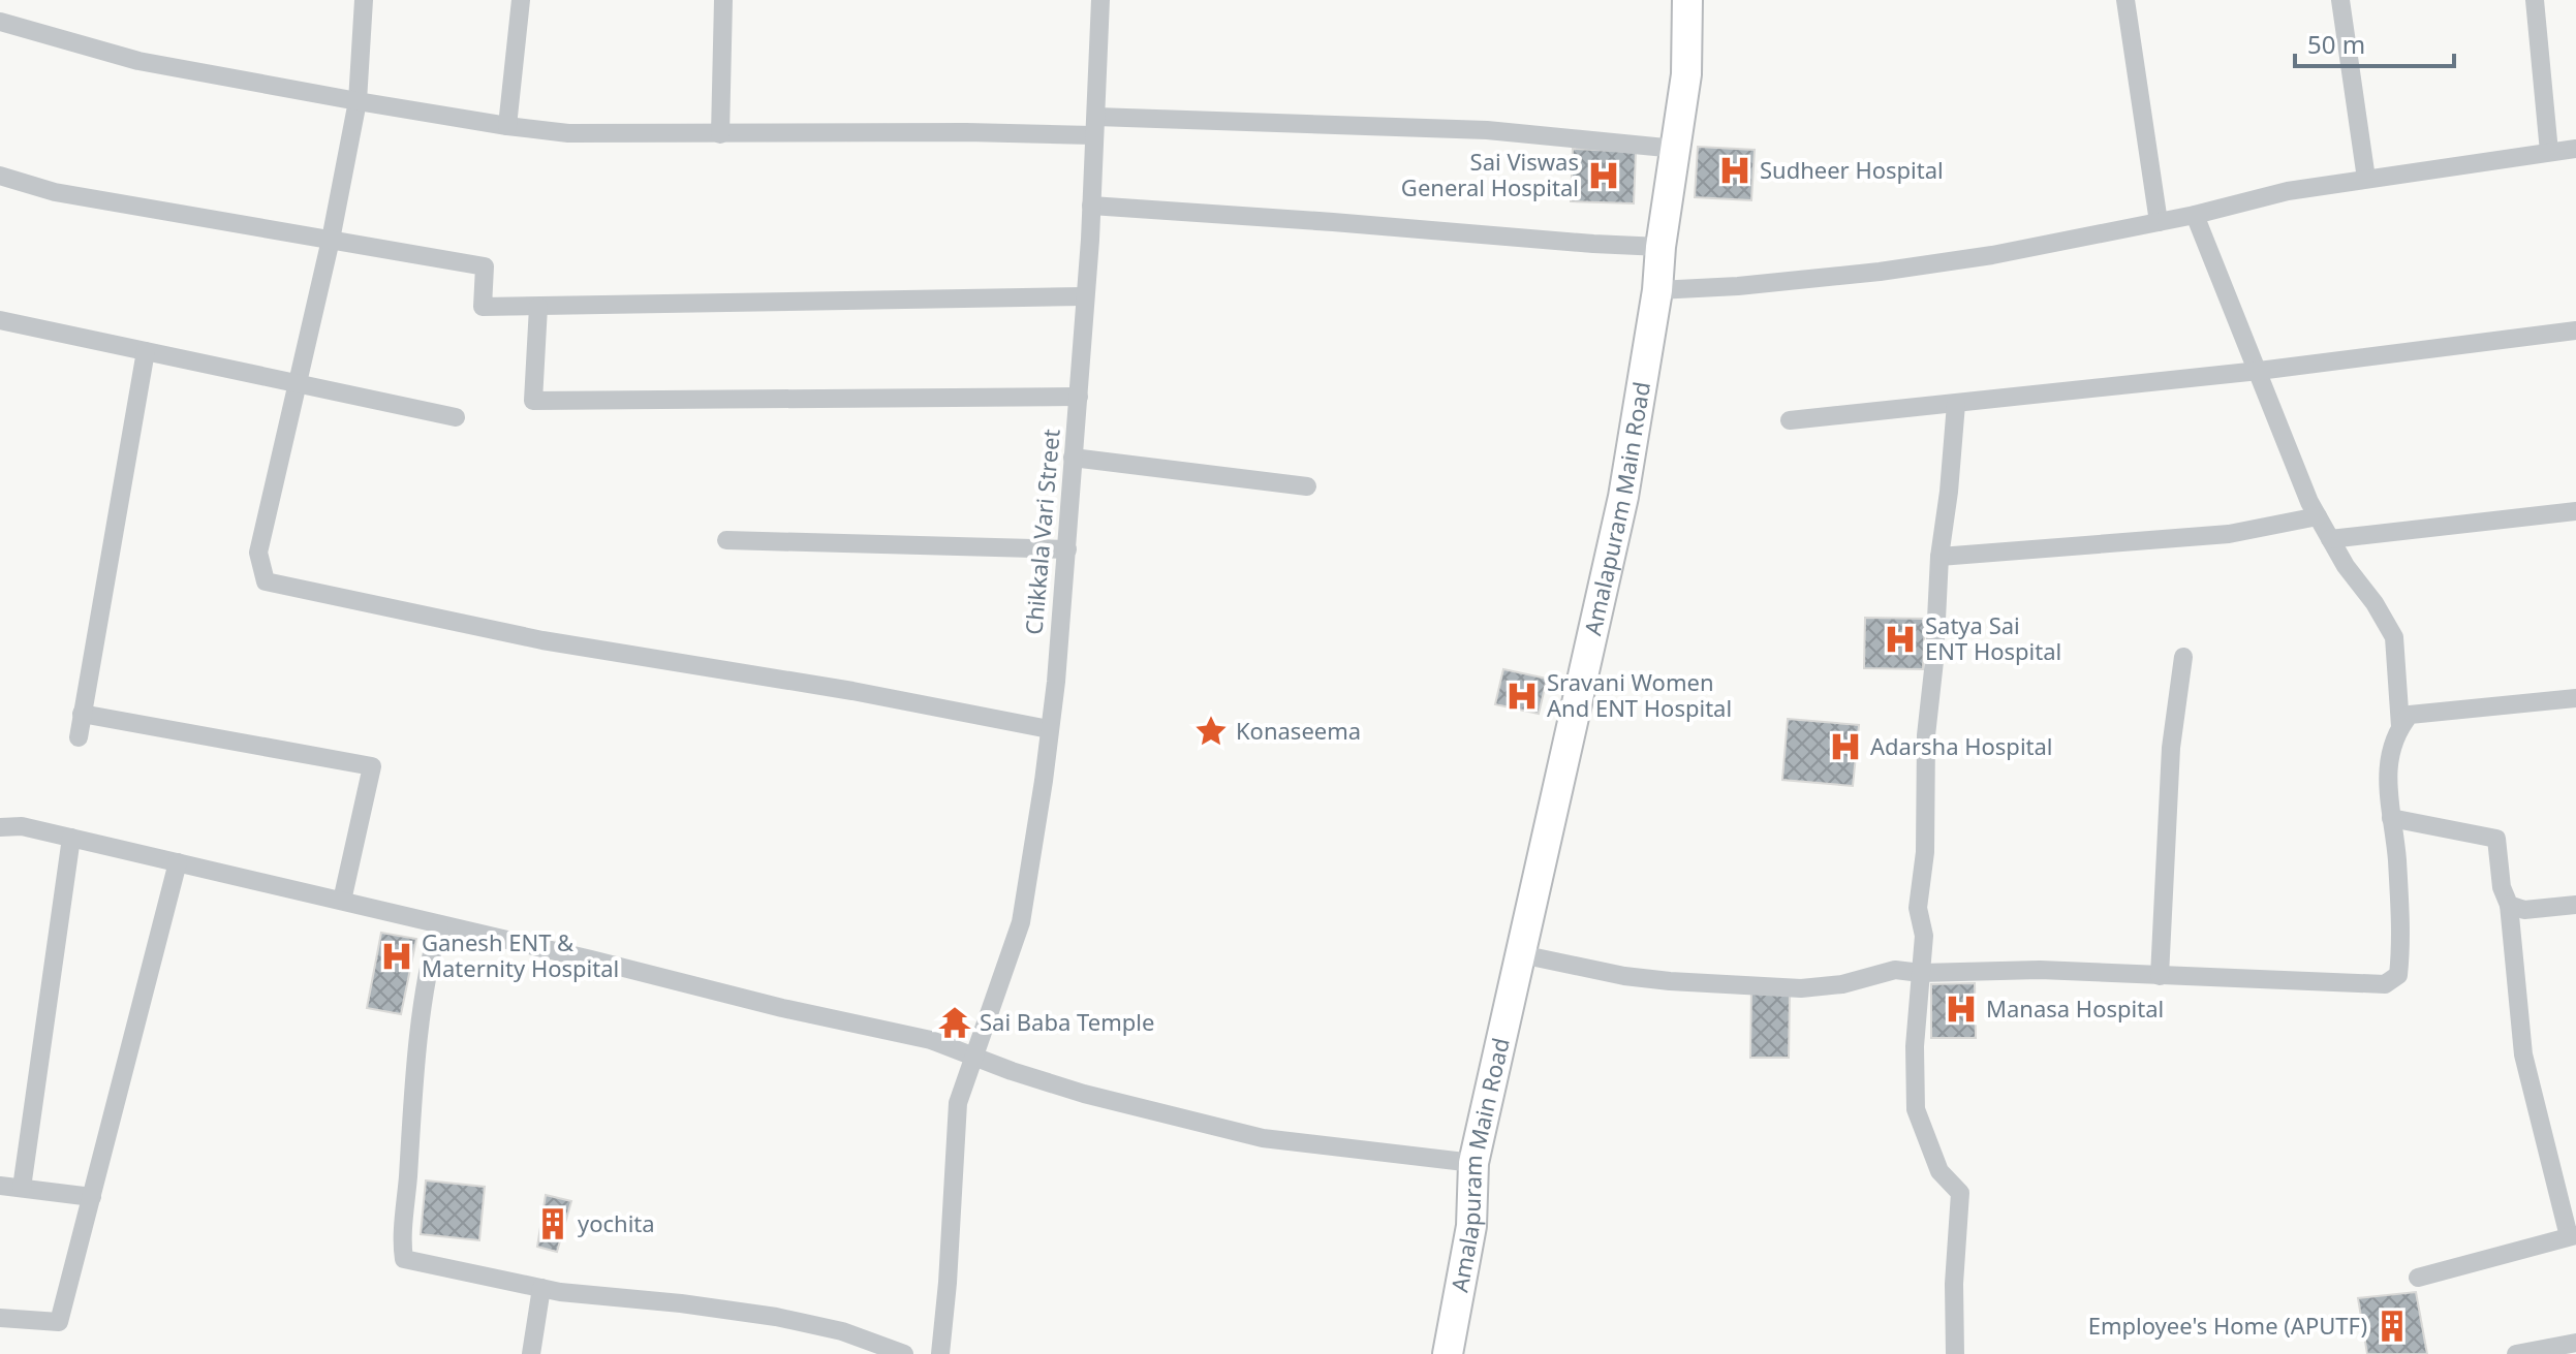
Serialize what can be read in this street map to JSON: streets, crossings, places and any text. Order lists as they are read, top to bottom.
{
  "streets": {
    "highway": ["Amalapuram Main Road"],
    "street": ["Chikkala Vari Street"]
  },
  "places": {
    "hospital": [
      "Sudheer Hospital",
      "Sai Viswas General Hospital",
      "Satya Sai ENT Hospital",
      "Sravani Women And ENT Hospital",
      "Adarsha Hospital",
      "Ganesh ENT & Maternity Hospital",
      "Manasa Hospital"
    ],
    "place": ["Konaseema"],
    "temple": ["Sai Baba Temple"],
    "building": ["yochita", "Employee's Home (APUTF)"]
  },
  "scale_bar": "50 m"
}
